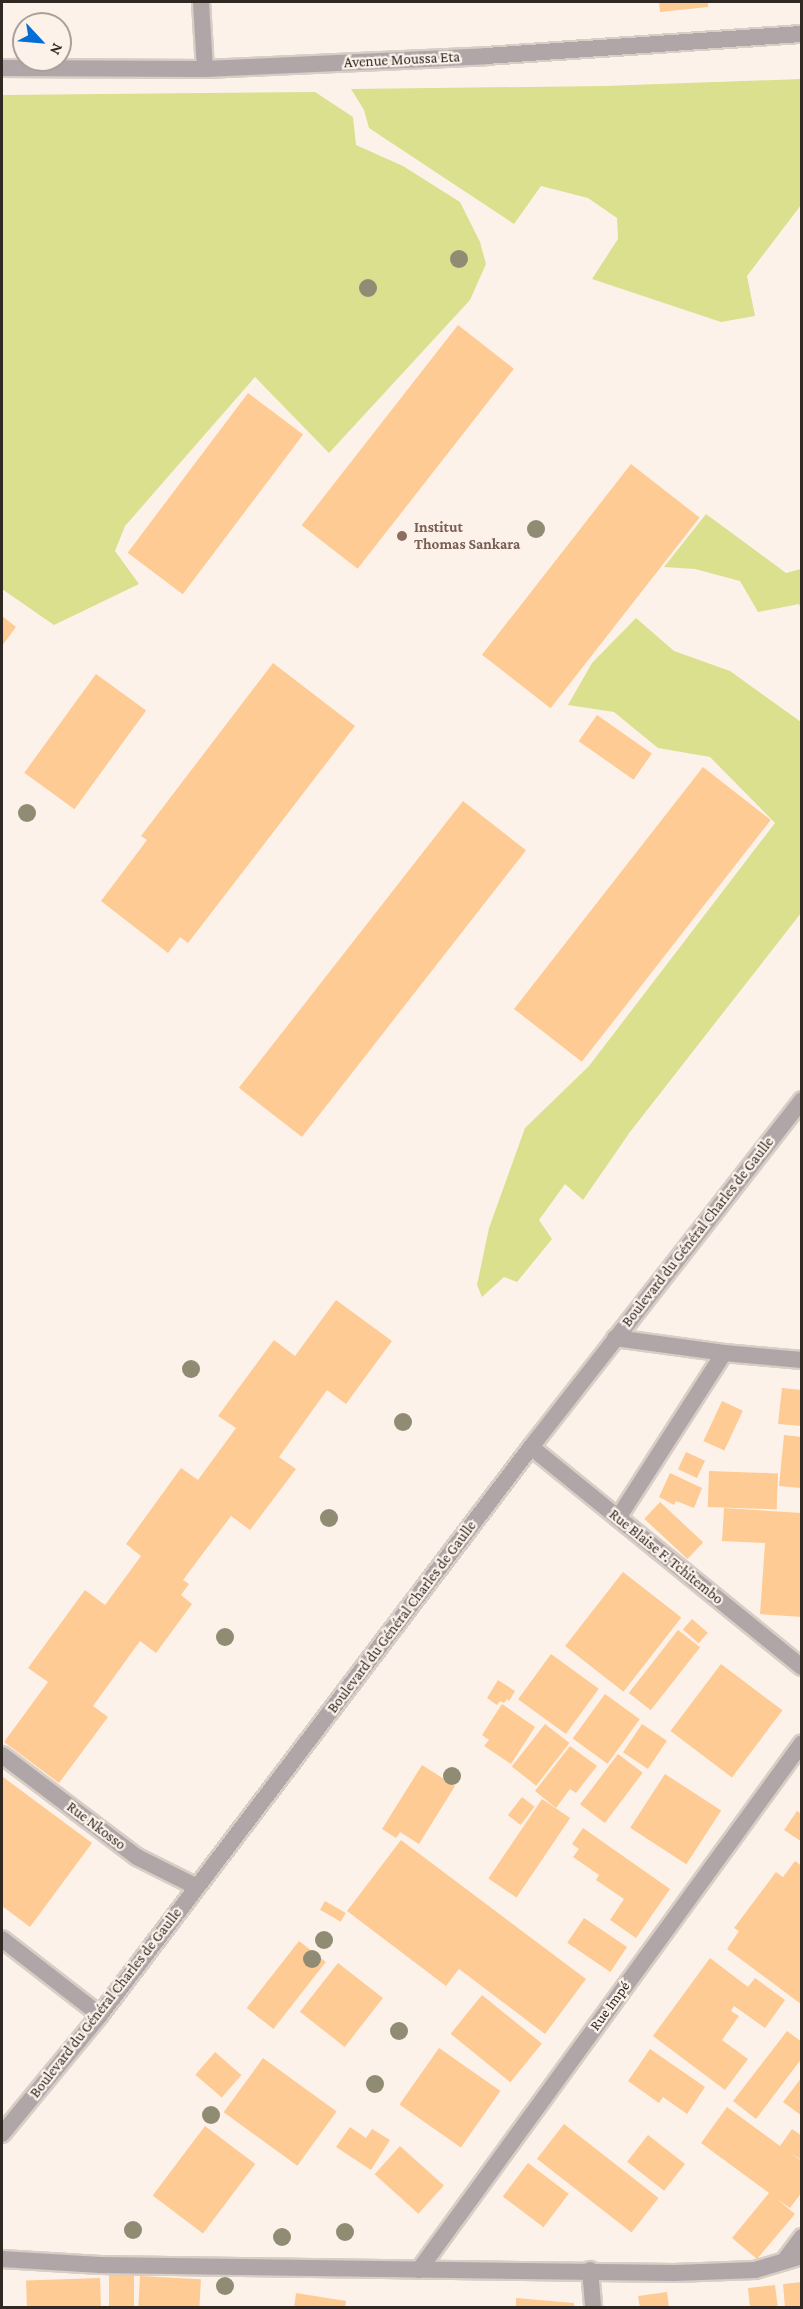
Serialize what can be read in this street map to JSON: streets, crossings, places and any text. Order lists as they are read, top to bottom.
{
  "streets": {
    "street": [
      "Avenue Moussa Eta",
      "Boulevard du Général Charles de Gaulle",
      "Rue Blaise F. Tchitembo",
      "Rue Nkosso",
      "Rue Impé"
    ]
  },
  "crossings": [
    ["Boulevard du Général Charles de Gaulle", "Rue Blaise F. Tchitembo"],
    ["Boulevard du Général Charles de Gaulle", "Rue Nkosso"]
  ],
  "places": ["Institut Thomas Sankara"],
  "north": "bottom right"
}
